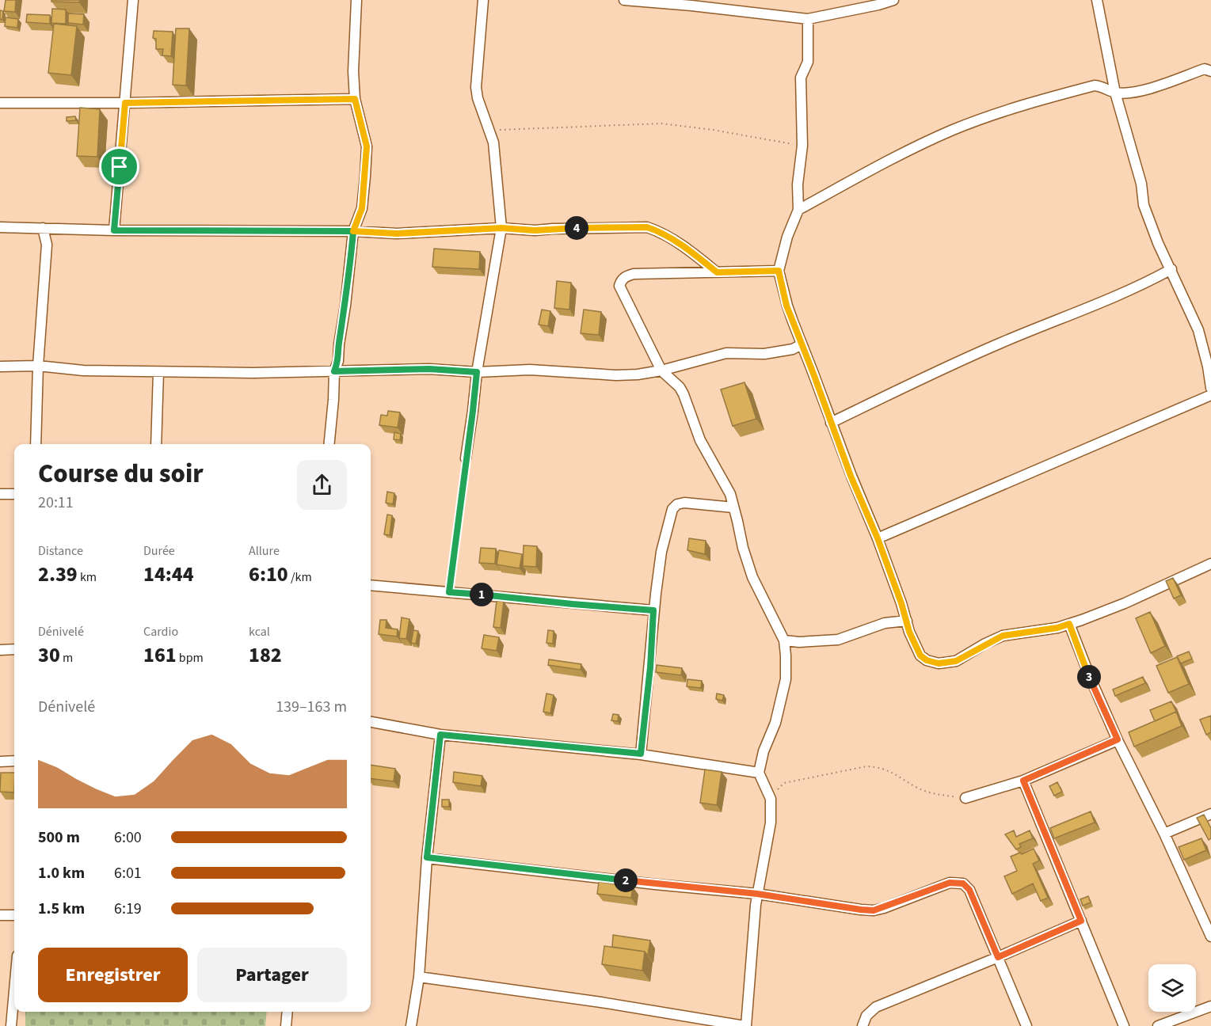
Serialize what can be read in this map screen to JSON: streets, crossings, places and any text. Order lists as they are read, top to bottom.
{
  "page": {
    "pins": [
      "4",
      "1",
      "3",
      "2"
    ],
    "heading": ["Course du soir", "20:11"],
    "stats": [
      ["Distance", "2.39 km"],
      ["Durée", "14:44"],
      ["Allure", "6:10 /km"],
      ["Dénivelé", "30 m"],
      ["Cardio", "161 bpm"],
      ["kcal", "182"]
    ],
    "chart": ["Dénivelé", "139–163 m"],
    "list": [
      {
        "name": "500 m",
        "note": "6:00"
      },
      {
        "name": "1.0 km",
        "note": "6:01"
      },
      {
        "name": "1.5 km",
        "note": "6:19"
      }
    ],
    "buttons": ["Enregistrer", "Partager"]
  }
}
